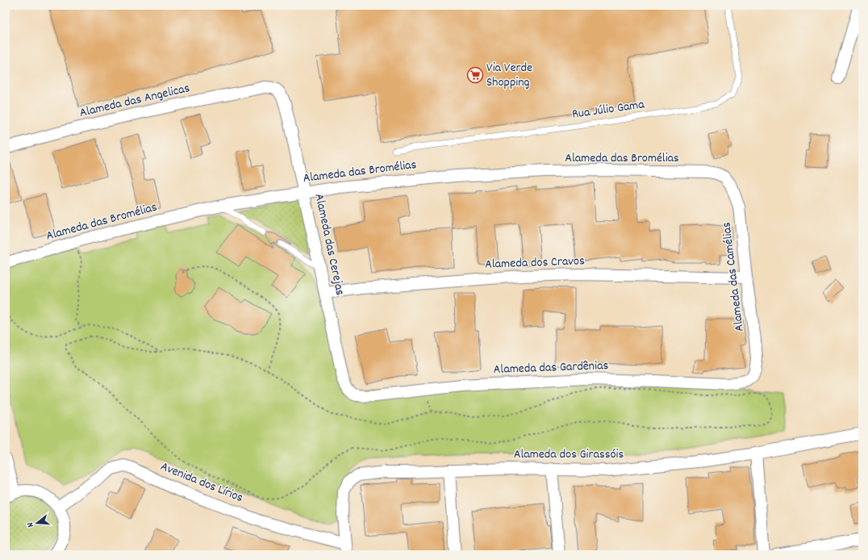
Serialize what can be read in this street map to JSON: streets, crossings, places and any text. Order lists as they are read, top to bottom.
{
  "streets": {
    "street": [
      "Alameda das Angelicas",
      "Alameda das Bromélias",
      "Alameda das Cerejas",
      "Alameda dos Cravos",
      "Alameda das Camélias",
      "Alameda das Gardênias",
      "Alameda dos Girassóis",
      "Avenida dos Lírios"
    ],
    "lane": ["Rua Júlio Gama"]
  },
  "crossings": [
    ["Alameda das Angelicas", "Alameda das Cerejas"],
    ["Alameda das Bromélias", "Alameda das Cerejas"],
    ["Alameda das Bromélias", "Alameda das Camélias"],
    ["Alameda das Cerejas", "Alameda dos Cravos"],
    ["Alameda das Cerejas", "Alameda das Gardênias"],
    ["Alameda dos Cravos", "Alameda das Camélias"],
    ["Alameda das Camélias", "Alameda das Gardênias"],
    ["Alameda dos Girassóis", "Avenida dos Lírios"]
  ],
  "places": {
    "supermarket": ["Via Verde Shopping"]
  },
  "north": "left"
}
